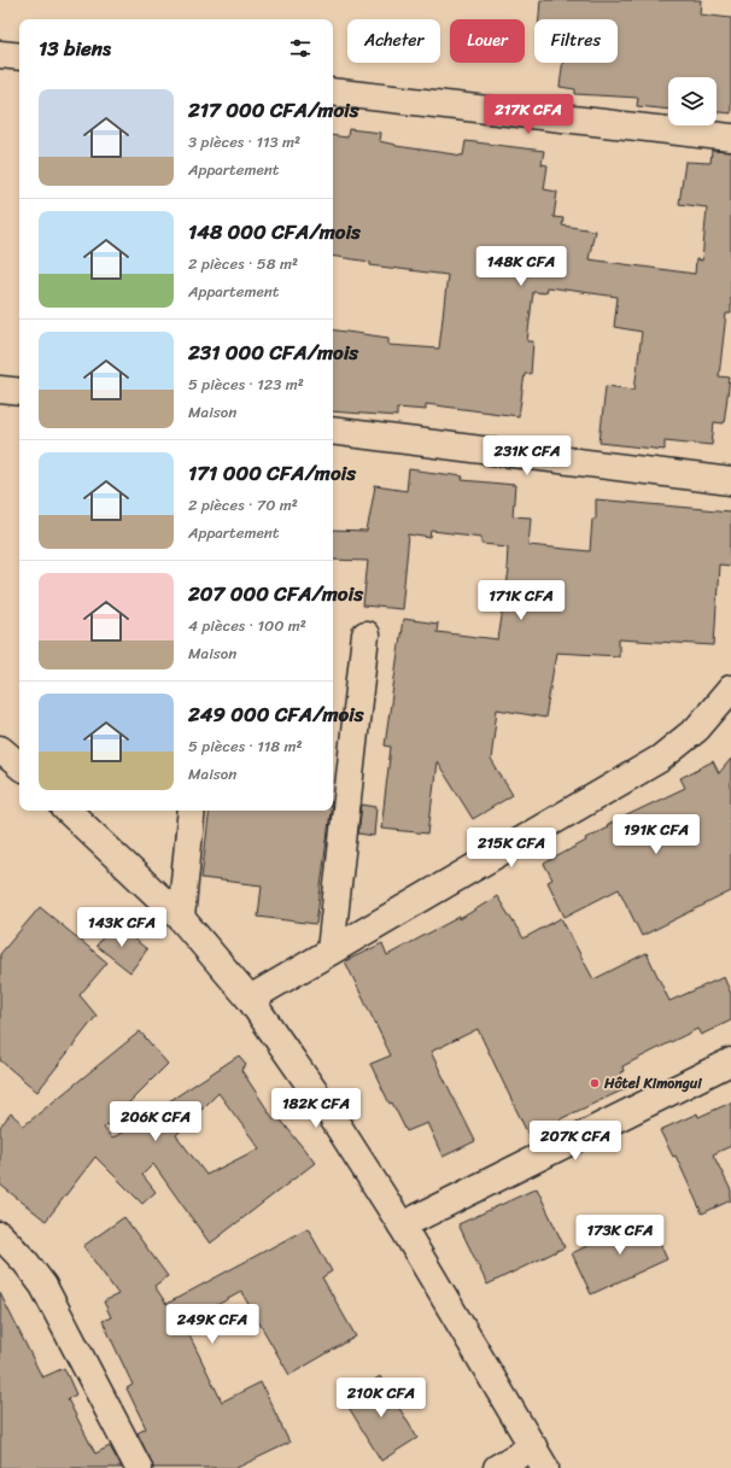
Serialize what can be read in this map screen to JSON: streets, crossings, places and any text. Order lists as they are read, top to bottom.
{
  "places": ["Hôtel Kimongui"],
  "page": {
    "chip": ["Acheter", "Louer", "Filtres"],
    "heading": "13 biens",
    "list": [
      {
        "name": "217 000 CFA/mois",
        "note": "3 pièces · 113 m² · Appartement"
      },
      {
        "name": "148 000 CFA/mois",
        "note": "2 pièces · 58 m² · Appartement"
      },
      {
        "name": "231 000 CFA/mois",
        "note": "5 pièces · 123 m² · Maison"
      },
      {
        "name": "171 000 CFA/mois",
        "note": "2 pièces · 70 m² · Appartement"
      },
      {
        "name": "207 000 CFA/mois",
        "note": "4 pièces · 100 m² · Maison"
      },
      {
        "name": "249 000 CFA/mois",
        "note": "5 pièces · 118 m² · Maison"
      }
    ],
    "price": [
      "217K CFA",
      "148K CFA",
      "231K CFA",
      "171K CFA",
      "191K CFA",
      "215K CFA",
      "143K CFA",
      "182K CFA",
      "206K CFA",
      "207K CFA",
      "173K CFA",
      "249K CFA",
      "210K CFA"
    ]
  }
}
